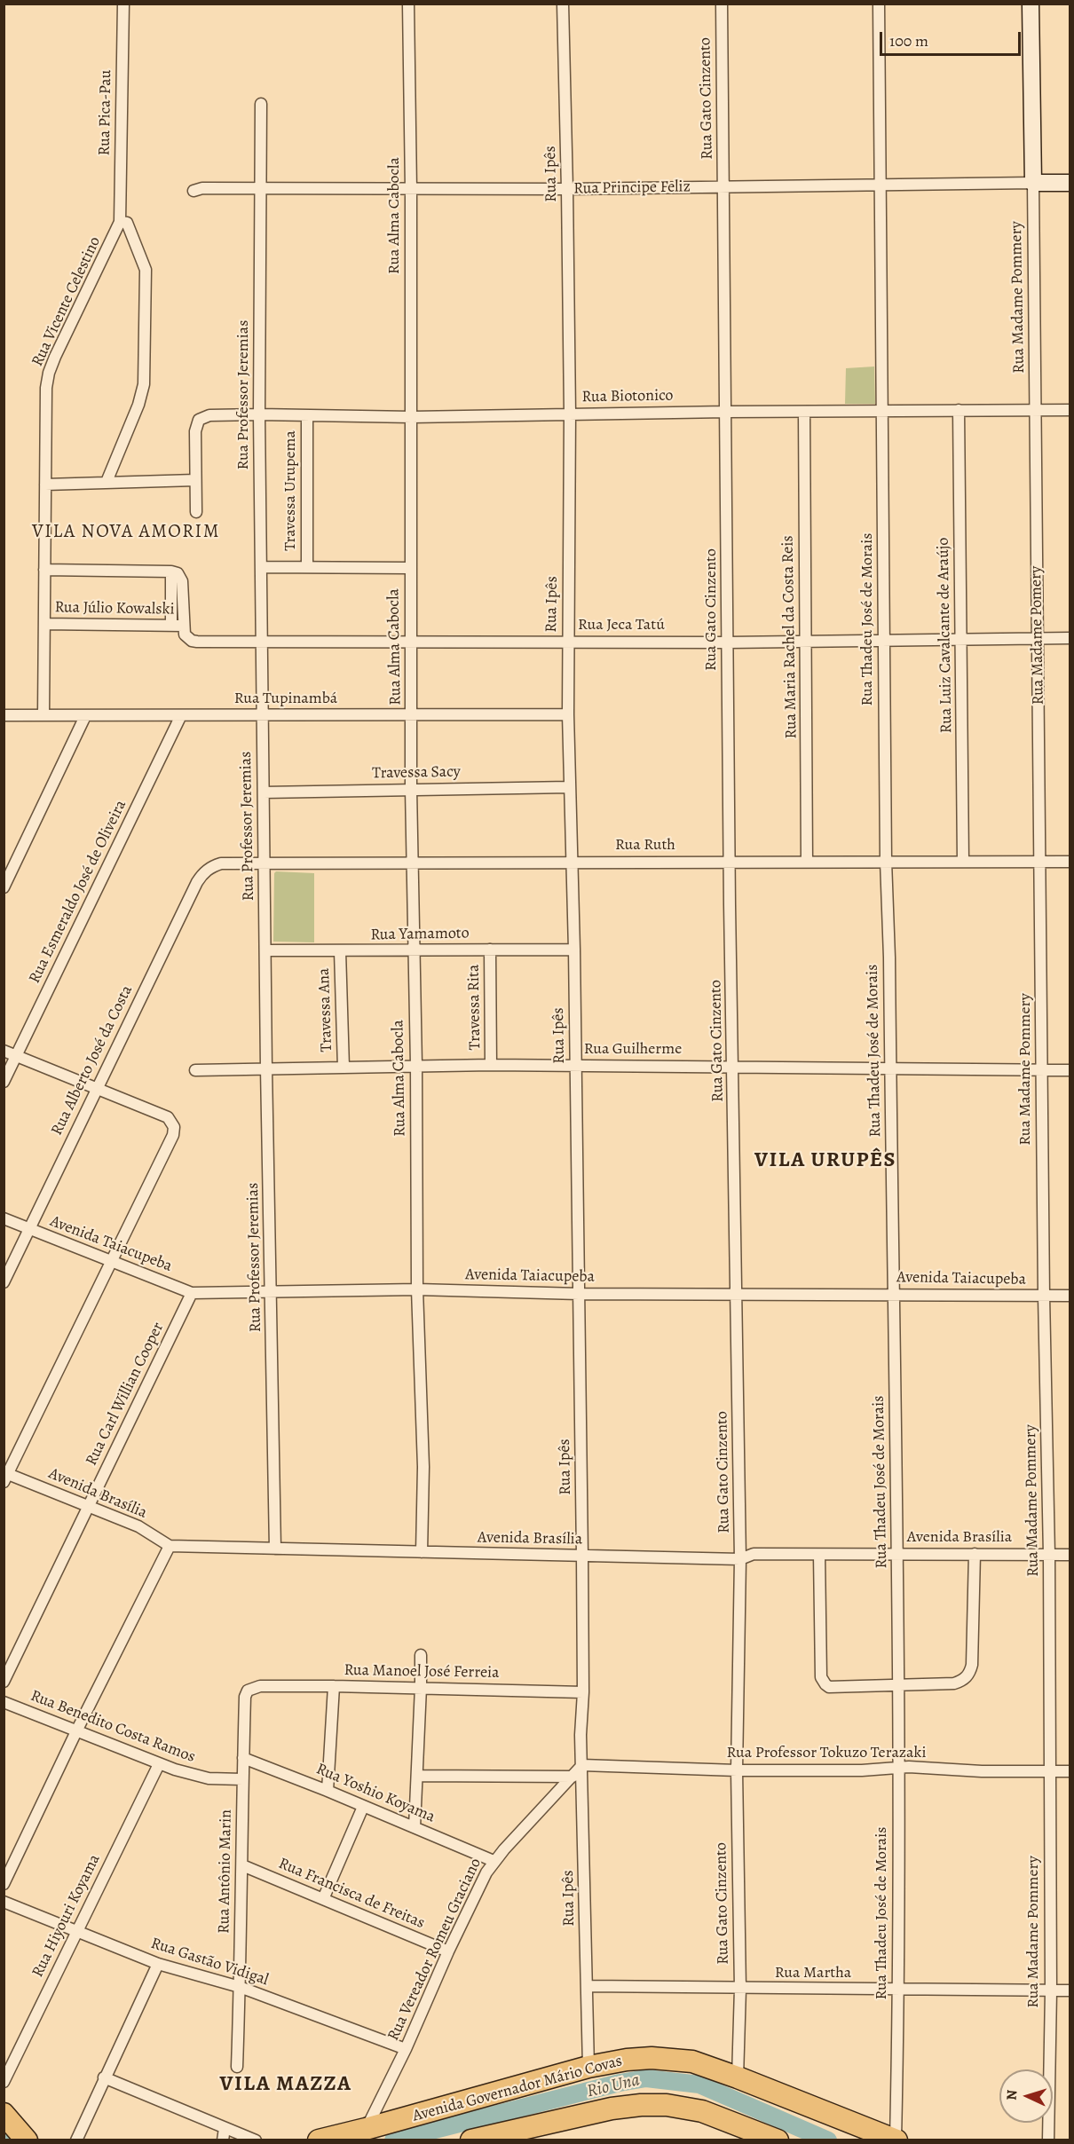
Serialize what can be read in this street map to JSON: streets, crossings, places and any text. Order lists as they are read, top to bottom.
{
  "streets": {
    "highway": ["Avenida Governador Mário Covas"],
    "street": [
      "Rua Gato Cinzento",
      "Rua Pica-Pau",
      "Rua Ipês",
      "Rua Principe Feliz",
      "Rua Alma Cabocla",
      "Rua Madame Pommery",
      "Rua Vicente Celestino",
      "Rua Professor Jeremias",
      "Rua Biotonico",
      "Travessa Urupema",
      "Rua Júlio Kowalski",
      "Rua Thadeu José de Morais",
      "Rua Jeca Tatú",
      "Rua Luiz Cavalcante de Araújo",
      "Rua Madame Pomery",
      "Rua Maria Rachel da Costa Reis",
      "Rua Tupinambá",
      "Travessa Sacy",
      "Rua Ruth",
      "Rua Esmeraldo José de Oliveira",
      "Rua Yamamoto",
      "Travessa Rita",
      "Travessa Ana",
      "Rua Guilherme",
      "Rua Alberto José da Costa",
      "Avenida Taiacupeba",
      "Rua Carl Willian Cooper",
      "Avenida Brasília",
      "Rua Manoel José Ferreia",
      "Rua Benedito Costa Ramos",
      "Rua Professor Tokuzo Terazaki",
      "Rua Yoshio Koyama",
      "Rua Antônio Marin",
      "Rua Francisca de Freitas",
      "Rua Hiyouri Koyama",
      "Rua Vereador Romeu Graciano",
      "Rua Gastão Vidigal",
      "Rua Martha"
    ]
  },
  "crossings": [
    ["Rua Gato Cinzento", "Rua Principe Feliz"],
    ["Rua Gato Cinzento", "Rua Biotonico"],
    ["Rua Gato Cinzento", "Rua Jeca Tatú"],
    ["Rua Gato Cinzento", "Rua Ruth"],
    ["Rua Gato Cinzento", "Rua Guilherme"],
    ["Rua Gato Cinzento", "Avenida Taiacupeba"],
    ["Rua Gato Cinzento", "Avenida Brasília"],
    ["Rua Gato Cinzento", "Rua Professor Tokuzo Terazaki"],
    ["Rua Gato Cinzento", "Rua Martha"],
    ["Rua Gato Cinzento", "Avenida Governador Mário Covas"],
    ["Rua Pica-Pau", "Rua Vicente Celestino"],
    ["Rua Ipês", "Rua Principe Feliz"],
    ["Rua Ipês", "Rua Biotonico"],
    ["Rua Ipês", "Rua Jeca Tatú"],
    ["Rua Ipês", "Rua Tupinambá"],
    ["Rua Ipês", "Travessa Sacy"],
    ["Rua Ipês", "Rua Ruth"],
    ["Rua Ipês", "Rua Yamamoto"],
    ["Rua Ipês", "Rua Guilherme"],
    ["Rua Ipês", "Avenida Taiacupeba"],
    ["Rua Ipês", "Avenida Brasília"],
    ["Rua Ipês", "Rua Manoel José Ferreia"],
    ["Rua Ipês", "Rua Professor Tokuzo Terazaki"],
    ["Rua Ipês", "Rua Vereador Romeu Graciano"],
    ["Rua Ipês", "Rua Martha"],
    ["Rua Ipês", "Avenida Governador Mário Covas"],
    ["Rua Principe Feliz", "Rua Alma Cabocla"],
    ["Rua Principe Feliz", "Rua Madame Pommery"],
    ["Rua Principe Feliz", "Rua Professor Jeremias"],
    ["Rua Principe Feliz", "Rua Thadeu José de Morais"],
    ["Rua Alma Cabocla", "Rua Biotonico"],
    ["Rua Alma Cabocla", "Rua Jeca Tatú"],
    ["Rua Alma Cabocla", "Rua Tupinambá"],
    ["Rua Alma Cabocla", "Travessa Sacy"],
    ["Rua Alma Cabocla", "Rua Ruth"],
    ["Rua Alma Cabocla", "Rua Yamamoto"],
    ["Rua Alma Cabocla", "Rua Guilherme"],
    ["Rua Alma Cabocla", "Avenida Taiacupeba"],
    ["Rua Alma Cabocla", "Avenida Brasília"],
    ["Rua Madame Pommery", "Rua Biotonico"],
    ["Rua Madame Pommery", "Rua Madame Pomery"],
    ["Rua Madame Pommery", "Rua Ruth"],
    ["Rua Madame Pommery", "Rua Guilherme"],
    ["Rua Madame Pommery", "Avenida Taiacupeba"],
    ["Rua Madame Pommery", "Avenida Brasília"],
    ["Rua Madame Pommery", "Rua Professor Tokuzo Terazaki"],
    ["Rua Madame Pommery", "Rua Martha"],
    ["Rua Vicente Celestino", "Rua Júlio Kowalski"],
    ["Rua Vicente Celestino", "Rua Tupinambá"],
    ["Rua Professor Jeremias", "Rua Biotonico"],
    ["Rua Professor Jeremias", "Rua Jeca Tatú"],
    ["Rua Professor Jeremias", "Rua Tupinambá"],
    ["Rua Professor Jeremias", "Travessa Sacy"],
    ["Rua Professor Jeremias", "Rua Ruth"],
    ["Rua Professor Jeremias", "Rua Yamamoto"],
    ["Rua Professor Jeremias", "Rua Guilherme"],
    ["Rua Professor Jeremias", "Avenida Taiacupeba"],
    ["Rua Professor Jeremias", "Avenida Brasília"],
    ["Rua Biotonico", "Travessa Urupema"],
    ["Rua Biotonico", "Rua Thadeu José de Morais"],
    ["Rua Biotonico", "Rua Luiz Cavalcante de Araújo"],
    ["Rua Biotonico", "Rua Madame Pomery"],
    ["Rua Biotonico", "Rua Maria Rachel da Costa Reis"],
    ["Rua Júlio Kowalski", "Rua Jeca Tatú"],
    ["Rua Thadeu José de Morais", "Rua Jeca Tatú"],
    ["Rua Thadeu José de Morais", "Rua Ruth"],
    ["Rua Thadeu José de Morais", "Rua Guilherme"],
    ["Rua Thadeu José de Morais", "Avenida Taiacupeba"],
    ["Rua Thadeu José de Morais", "Avenida Brasília"],
    ["Rua Thadeu José de Morais", "Rua Professor Tokuzo Terazaki"],
    ["Rua Thadeu José de Morais", "Rua Martha"],
    ["Rua Thadeu José de Morais", "Avenida Governador Mário Covas"],
    ["Rua Jeca Tatú", "Rua Luiz Cavalcante de Araújo"],
    ["Rua Jeca Tatú", "Rua Madame Pomery"],
    ["Rua Jeca Tatú", "Rua Maria Rachel da Costa Reis"],
    ["Rua Luiz Cavalcante de Araújo", "Rua Ruth"],
    ["Rua Madame Pomery", "Rua Ruth"],
    ["Rua Maria Rachel da Costa Reis", "Rua Ruth"],
    ["Rua Tupinambá", "Rua Esmeraldo José de Oliveira"],
    ["Rua Ruth", "Rua Alberto José da Costa"],
    ["Rua Yamamoto", "Travessa Rita"],
    ["Rua Yamamoto", "Travessa Ana"],
    ["Travessa Rita", "Rua Guilherme"],
    ["Travessa Ana", "Rua Guilherme"],
    ["Rua Alberto José da Costa", "Avenida Taiacupeba"],
    ["Avenida Taiacupeba", "Rua Carl Willian Cooper"],
    ["Rua Carl Willian Cooper", "Avenida Brasília"],
    ["Rua Manoel José Ferreia", "Rua Antônio Marin"],
    ["Rua Benedito Costa Ramos", "Rua Antônio Marin"],
    ["Rua Benedito Costa Ramos", "Rua Hiyouri Koyama"],
    ["Rua Professor Tokuzo Terazaki", "Rua Vereador Romeu Graciano"],
    ["Rua Yoshio Koyama", "Rua Antônio Marin"],
    ["Rua Yoshio Koyama", "Rua Vereador Romeu Graciano"],
    ["Rua Antônio Marin", "Rua Francisca de Freitas"],
    ["Rua Antônio Marin", "Rua Gastão Vidigal"],
    ["Rua Francisca de Freitas", "Rua Vereador Romeu Graciano"],
    ["Rua Hiyouri Koyama", "Rua Gastão Vidigal"],
    ["Rua Vereador Romeu Graciano", "Rua Gastão Vidigal"],
    ["Rua Vereador Romeu Graciano", "Avenida Governador Mário Covas"]
  ],
  "districts": ["VILA NOVA AMORIM", "VILA URUPÊS", "VILA MAZZA"],
  "water": ["Rio Una"],
  "scale_bar": "100 m",
  "north": "left"
}
